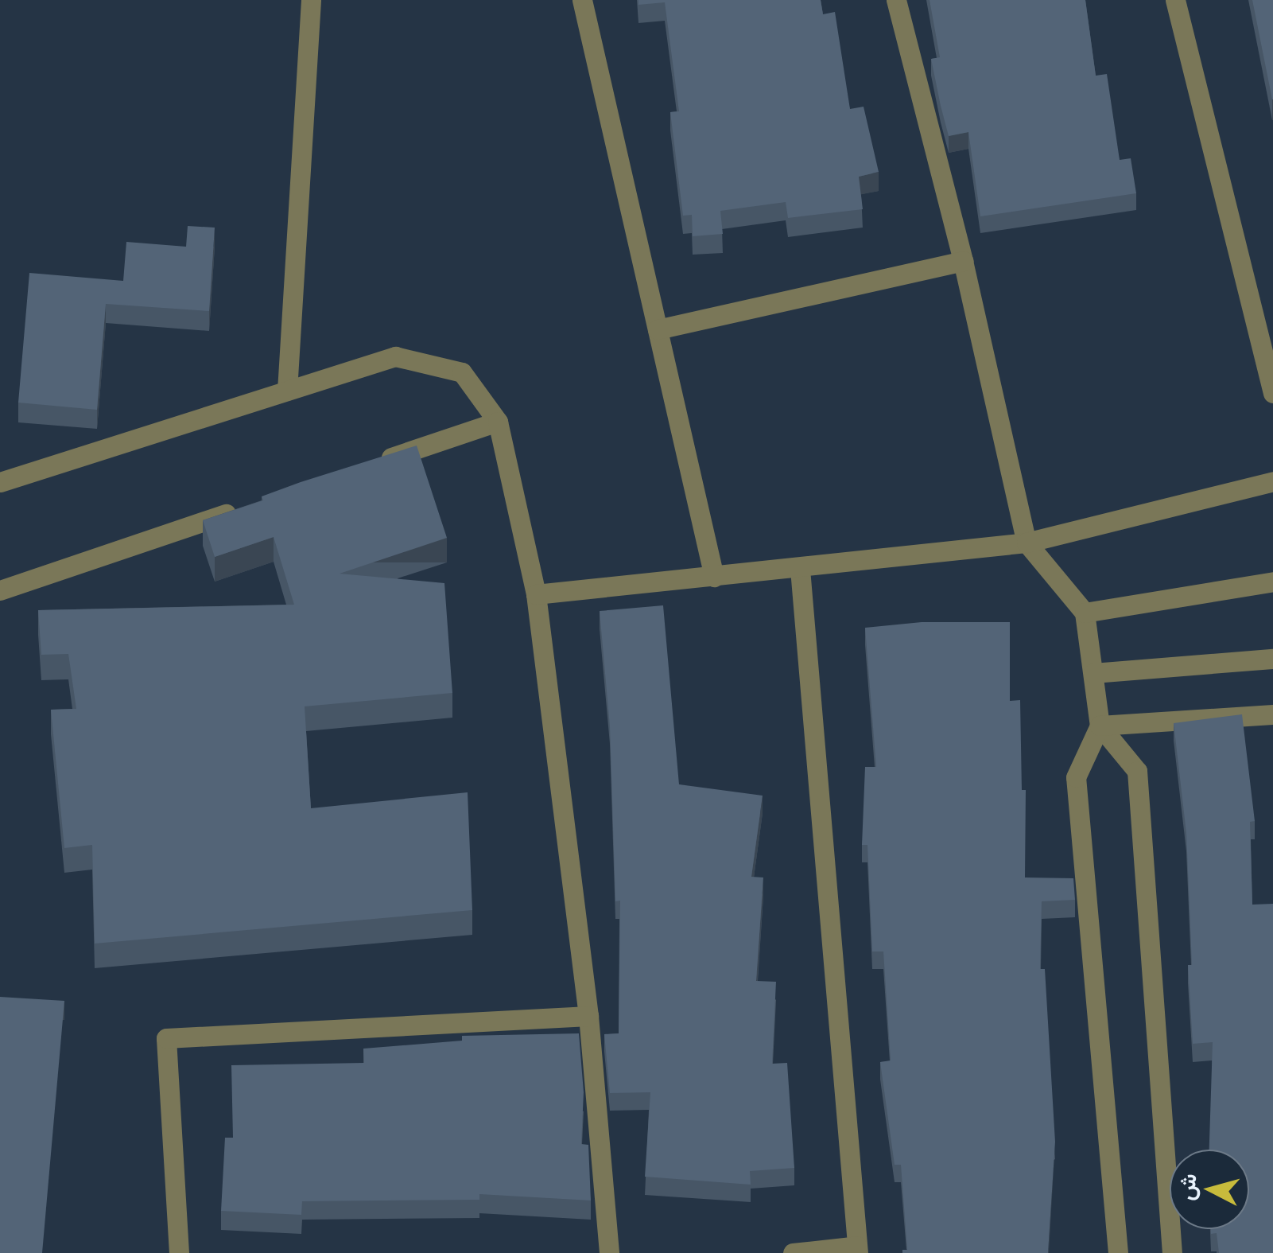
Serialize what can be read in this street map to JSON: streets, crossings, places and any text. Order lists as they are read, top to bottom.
{
  "north": "left"
}
